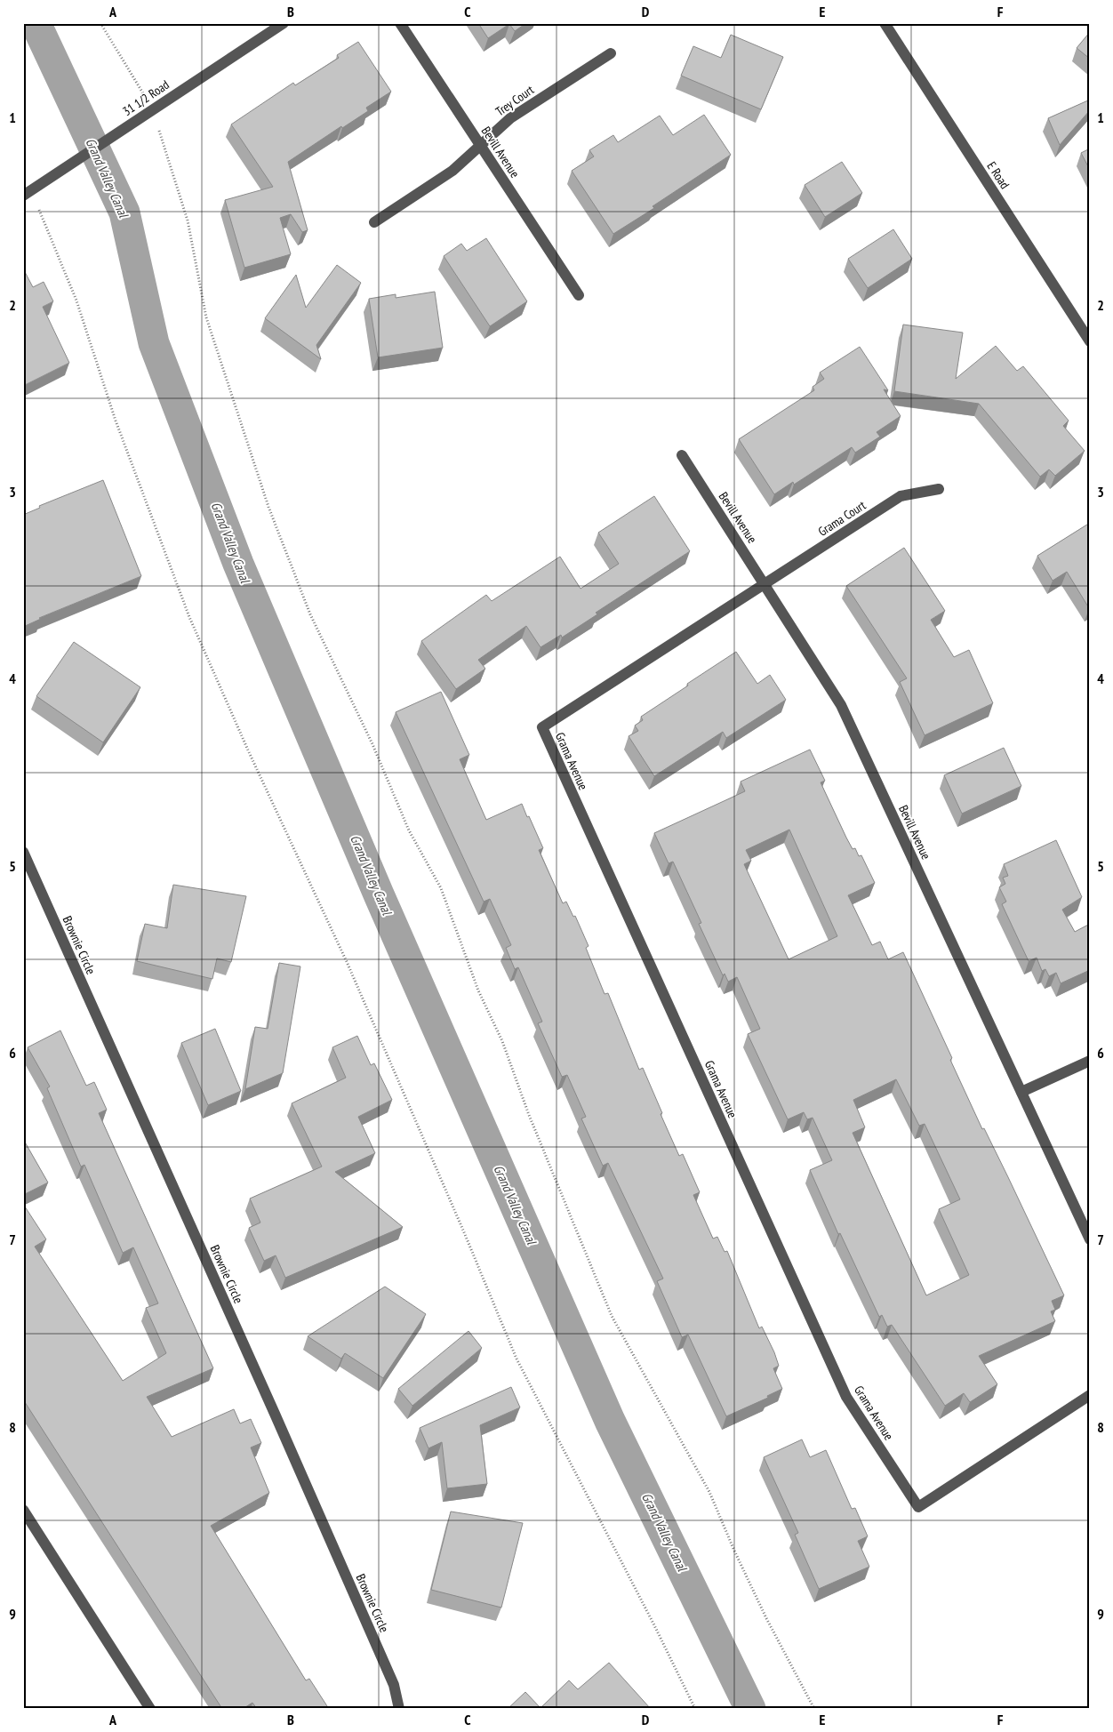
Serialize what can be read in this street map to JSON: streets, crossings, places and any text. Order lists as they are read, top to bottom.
{
  "streets": {
    "street": [
      "31 1/2 Road",
      "Trey Court",
      "Bevill Avenue",
      "E Road",
      "Grama Court",
      "Grama Avenue",
      "Brownie Circle"
    ]
  },
  "crossings": [
    ["Trey Court", "Bevill Avenue"],
    ["Bevill Avenue", "Grama Court"],
    ["Bevill Avenue", "Grama Avenue"],
    ["Grama Court", "Grama Avenue"]
  ],
  "water": ["Grand Valley Canal"],
  "grid": {
    "columns": [
      "A",
      "B",
      "C",
      "D",
      "E",
      "F"
    ],
    "rows": [
      "1",
      "2",
      "3",
      "4",
      "5",
      "6",
      "7",
      "8",
      "9"
    ]
  }
}
